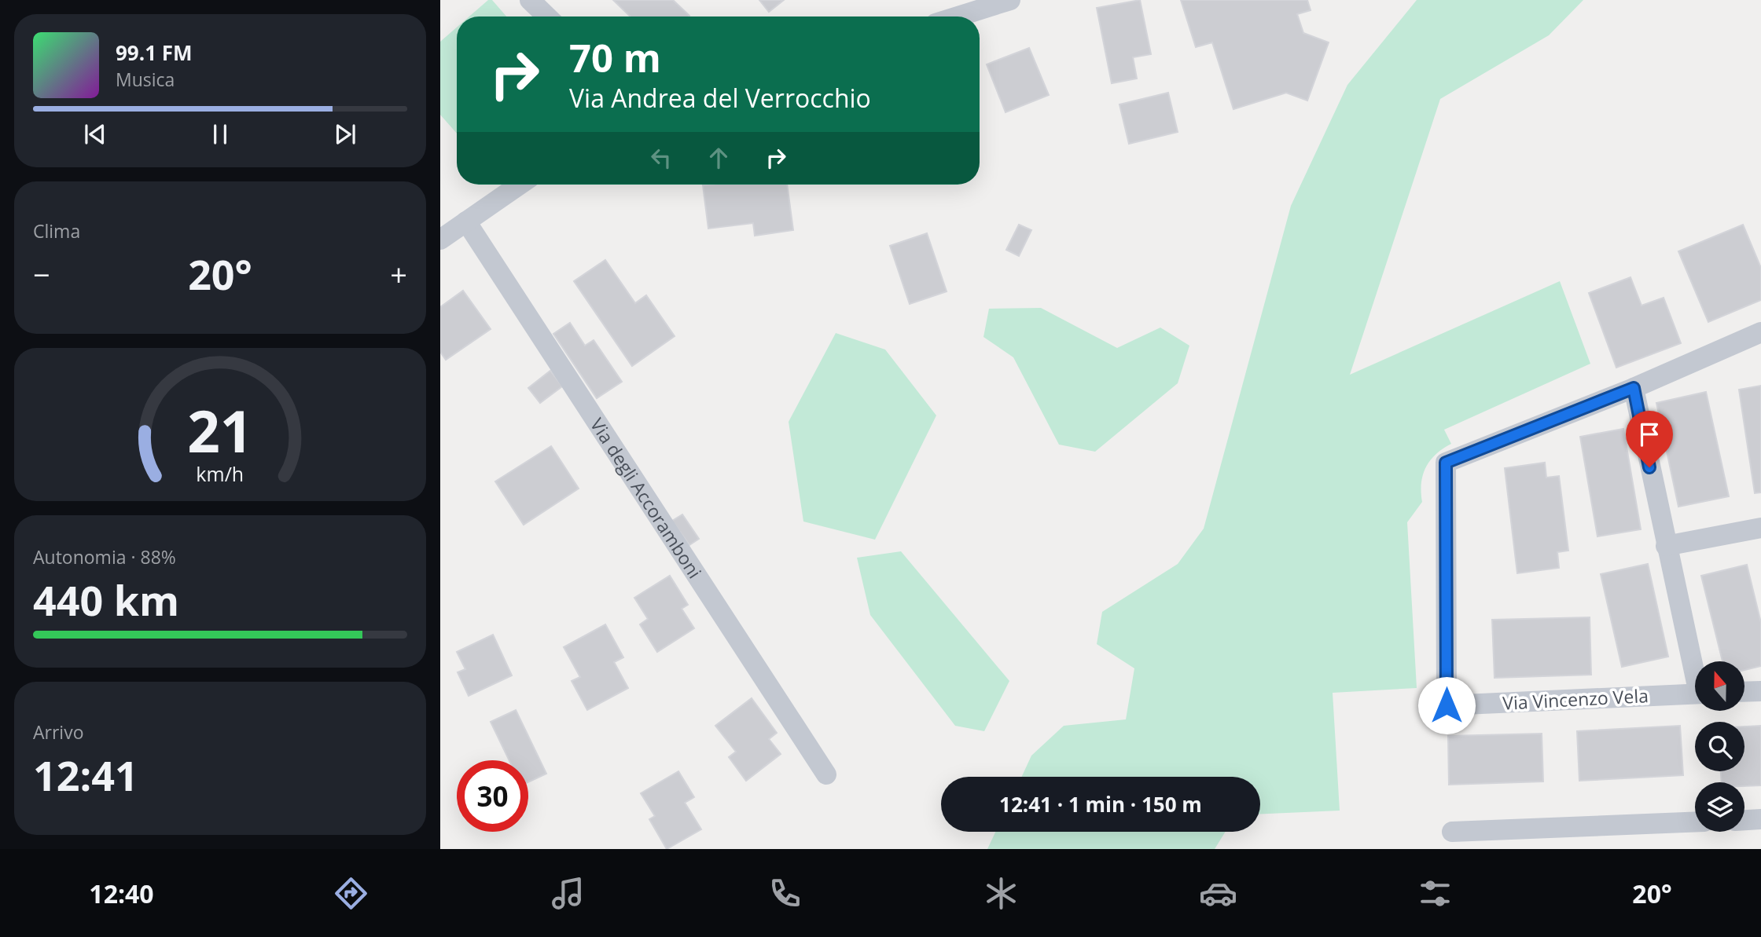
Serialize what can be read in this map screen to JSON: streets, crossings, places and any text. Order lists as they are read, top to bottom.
{
  "streets": {
    "street": ["Via degli Accoramboni", "Via Vincenzo Vela"]
  },
  "north": "top",
  "page": {
    "turn": ["70 m", "Via Andrea del Verrocchio"],
    "song": ["99.1 FM", "Musica"],
    "tile": [
      "Clima",
      ["Autonomia · 88%", "440 km"],
      ["Arrivo", "12:41"]
    ],
    "heat": ["−", "20°", "+"],
    "limit": "30",
    "trip": "12:41 · 1 min · 150 m",
    "tabs": ["12:40", "20°"],
    "gauge": ["21", "km/h"]
  }
}
